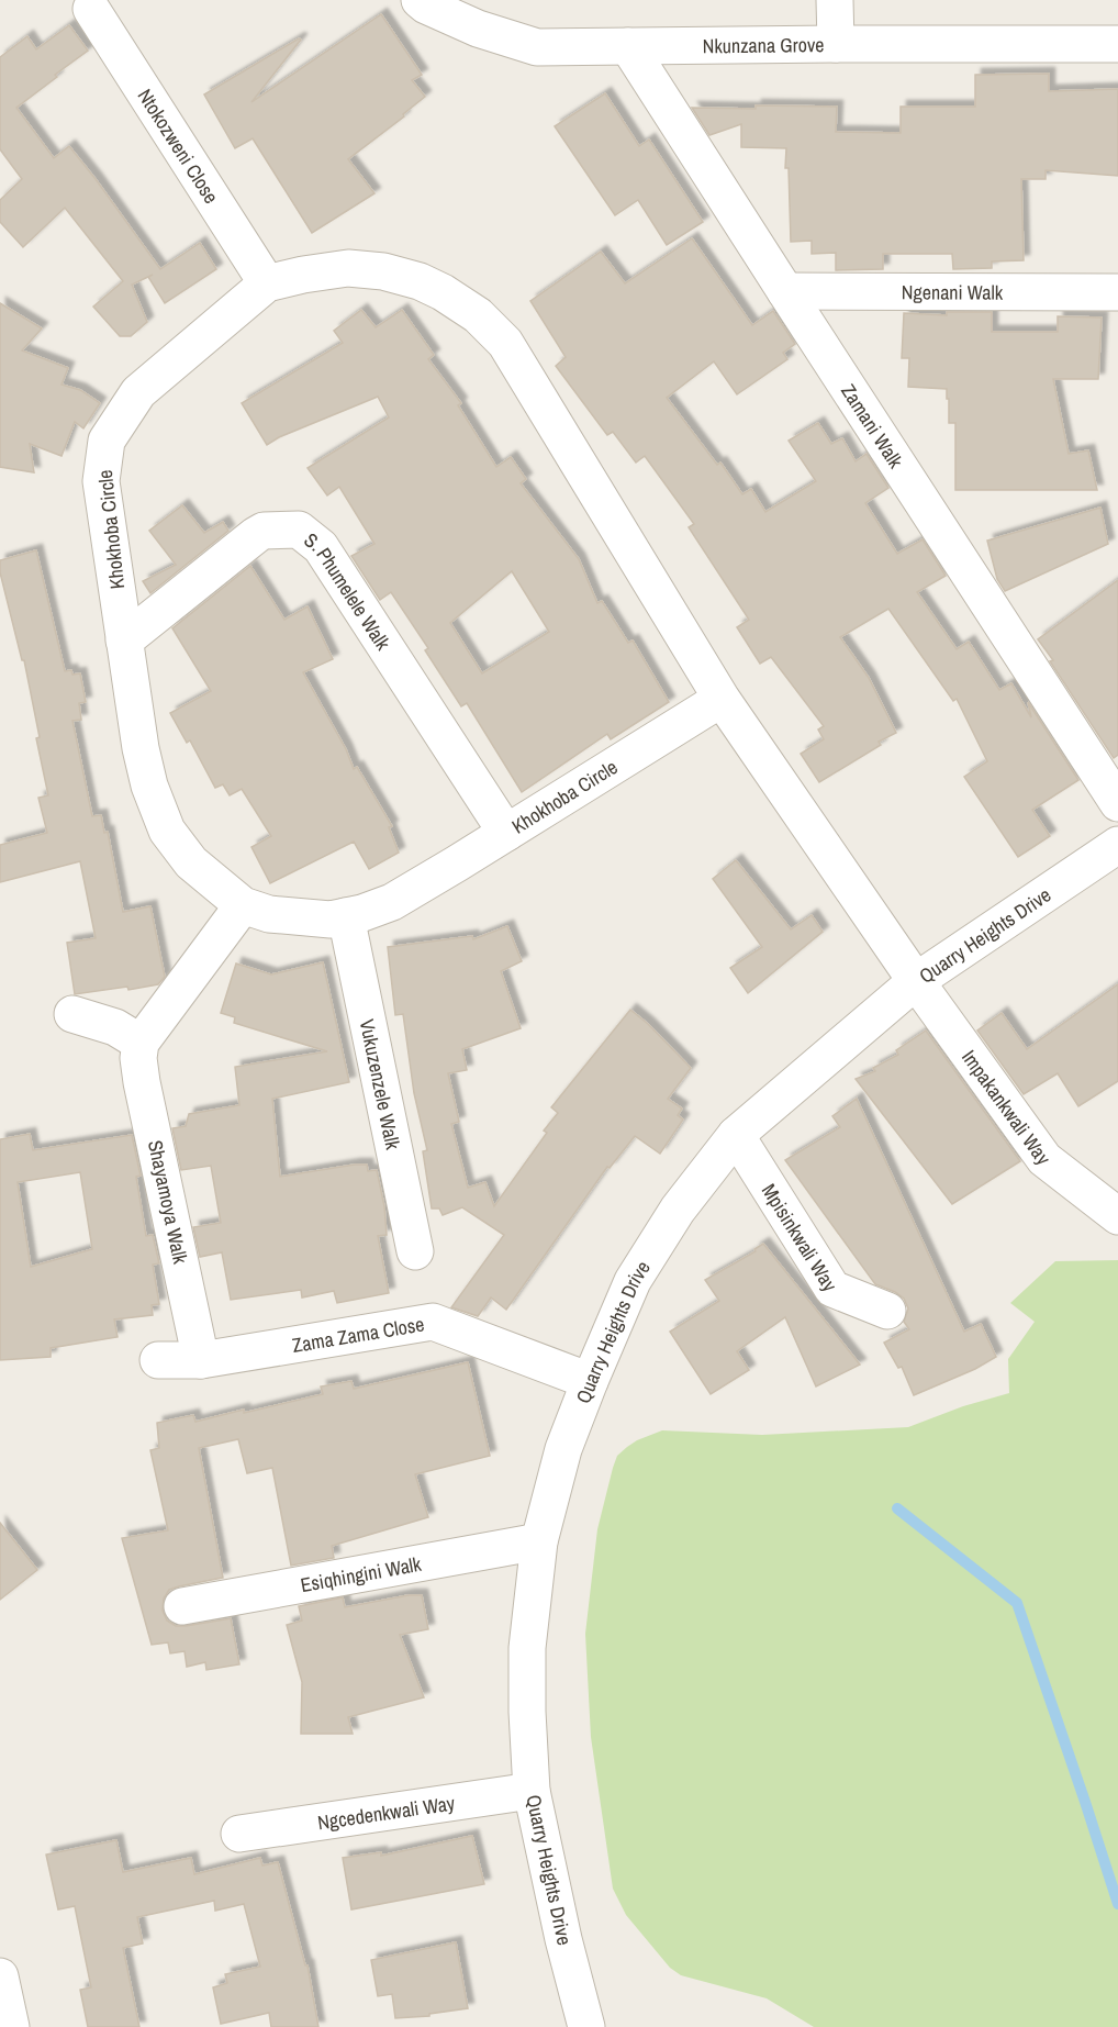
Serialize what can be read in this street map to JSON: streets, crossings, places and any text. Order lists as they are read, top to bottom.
{
  "streets": {
    "street": [
      "Nkunzana Grove",
      "Ntokozweni Close",
      "Ngenani Walk",
      "Zamani Walk",
      "Khokhoba Circle",
      "S. Phumelele Walk",
      "Quarry Heights Drive",
      "Vukuzenzele Walk",
      "Impakankwali Way",
      "Shayamoya Walk",
      "Mpisinkwali Way",
      "Zama Zama Close",
      "Esiqhingini Walk",
      "Ngcedenkwali Way"
    ]
  },
  "crossings": [
    ["Nkunzana Grove", "Zamani Walk"],
    ["Ntokozweni Close", "Khokhoba Circle"],
    ["Ngenani Walk", "Zamani Walk"],
    ["Khokhoba Circle", "S. Phumelele Walk"],
    ["Khokhoba Circle", "Quarry Heights Drive"],
    ["Khokhoba Circle", "Vukuzenzele Walk"],
    ["Khokhoba Circle", "Impakankwali Way"],
    ["Quarry Heights Drive", "Impakankwali Way"],
    ["Quarry Heights Drive", "Mpisinkwali Way"],
    ["Quarry Heights Drive", "Zama Zama Close"],
    ["Quarry Heights Drive", "Esiqhingini Walk"],
    ["Quarry Heights Drive", "Ngcedenkwali Way"],
    ["Shayamoya Walk", "Zama Zama Close"]
  ]
}
